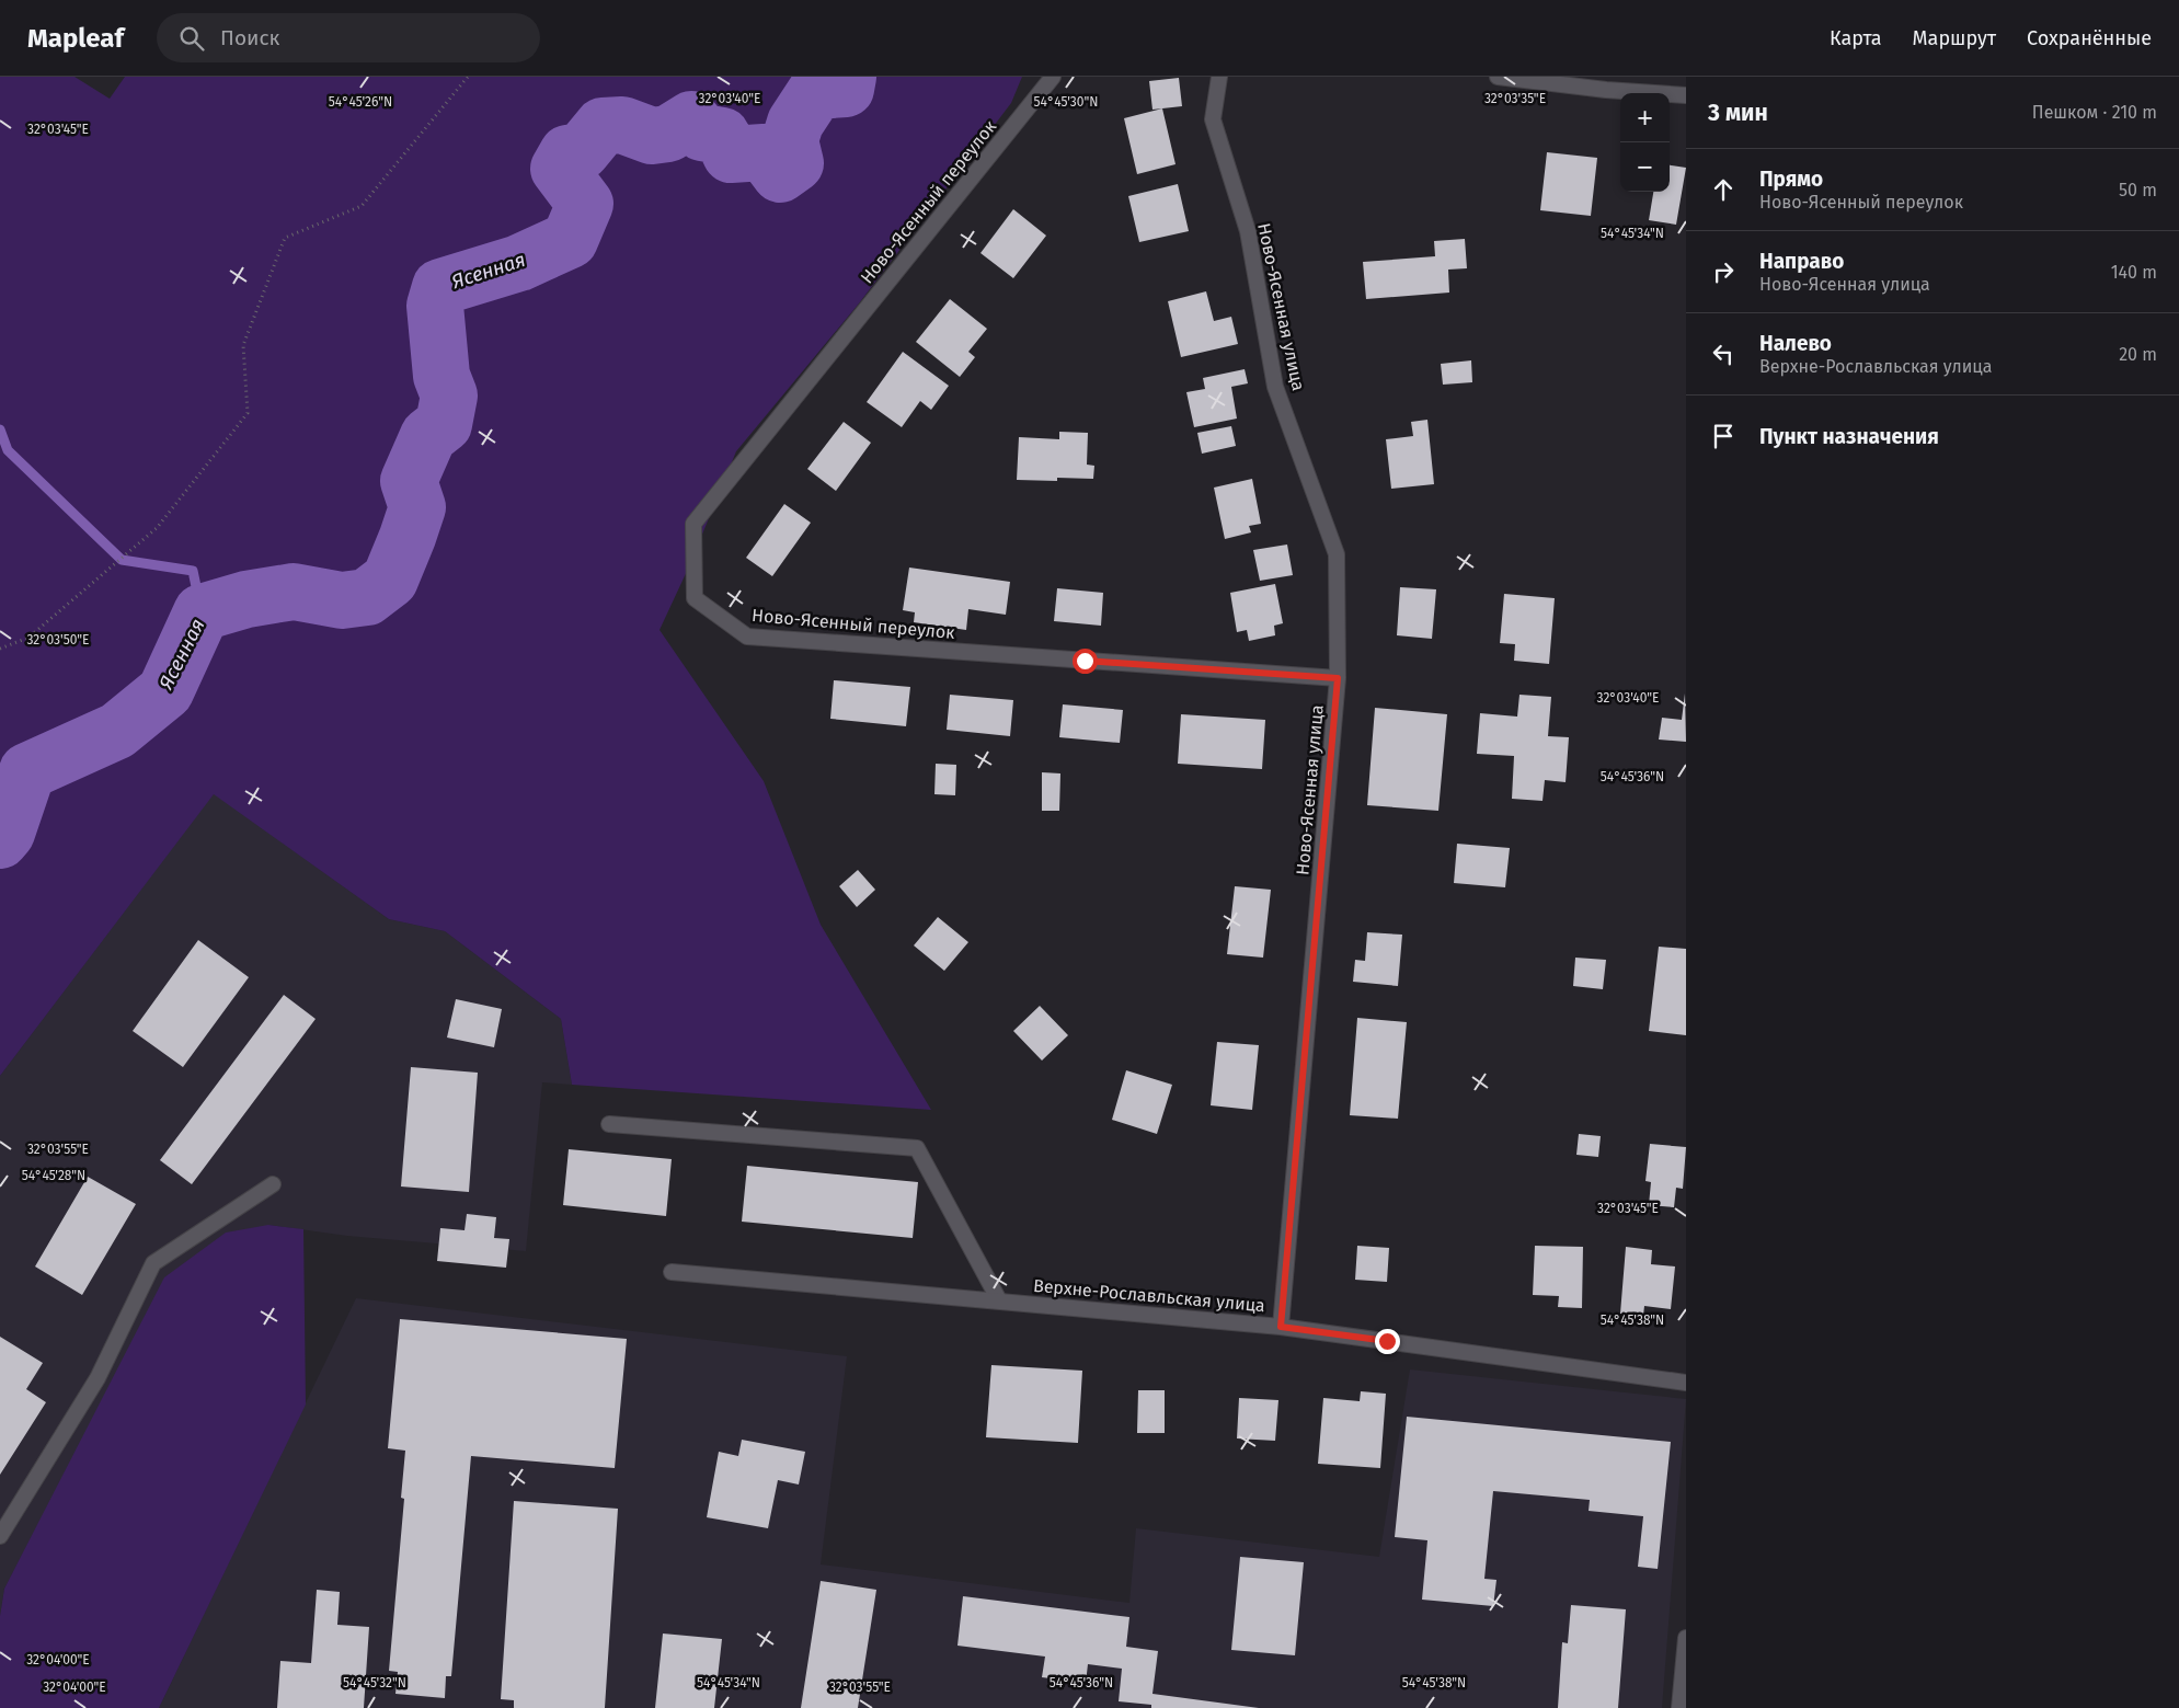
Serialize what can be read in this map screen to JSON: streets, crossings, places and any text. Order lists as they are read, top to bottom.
{
  "streets": {
    "street": ["Ново-Ясенный переулок", "Ново-Ясенная улица", "Верхне-Рославльская улица"]
  },
  "crossings": [
    ["Ново-Ясенный переулок", "Ново-Ясенная улица"],
    ["Ново-Ясенная улица", "Верхне-Рославльская улица"]
  ],
  "water": ["Ясенная"],
  "page": {
    "header": "Mapleaf",
    "search": "Поиск",
    "nav": ["Карта", "Маршрут", "Сохранённые"],
    "heading": ["3 мин", "Пешком · 210 m"],
    "map_buttons": ["+", "−"],
    "list": [
      ["Прямо", "Ново-Ясенный переулок", "50 m"],
      ["Направо", "Ново-Ясенная улица", "140 m"],
      ["Налево", "Верхне-Рославльская улица", "20 m"],
      "Пункт назначения"
    ]
  },
  "coordinates": [
    "32°03'40\"E",
    "32°03'35\"E",
    "54°45'26\"N",
    "54°45'30\"N",
    "32°03'45\"E",
    "54°45'34\"N",
    "32°03'50\"E",
    "54°45'36\"N",
    "32°03'55\"E",
    "54°45'28\"N",
    "54°45'38\"N",
    "32°04'00\"E",
    "54°45'32\"N"
  ]
}
